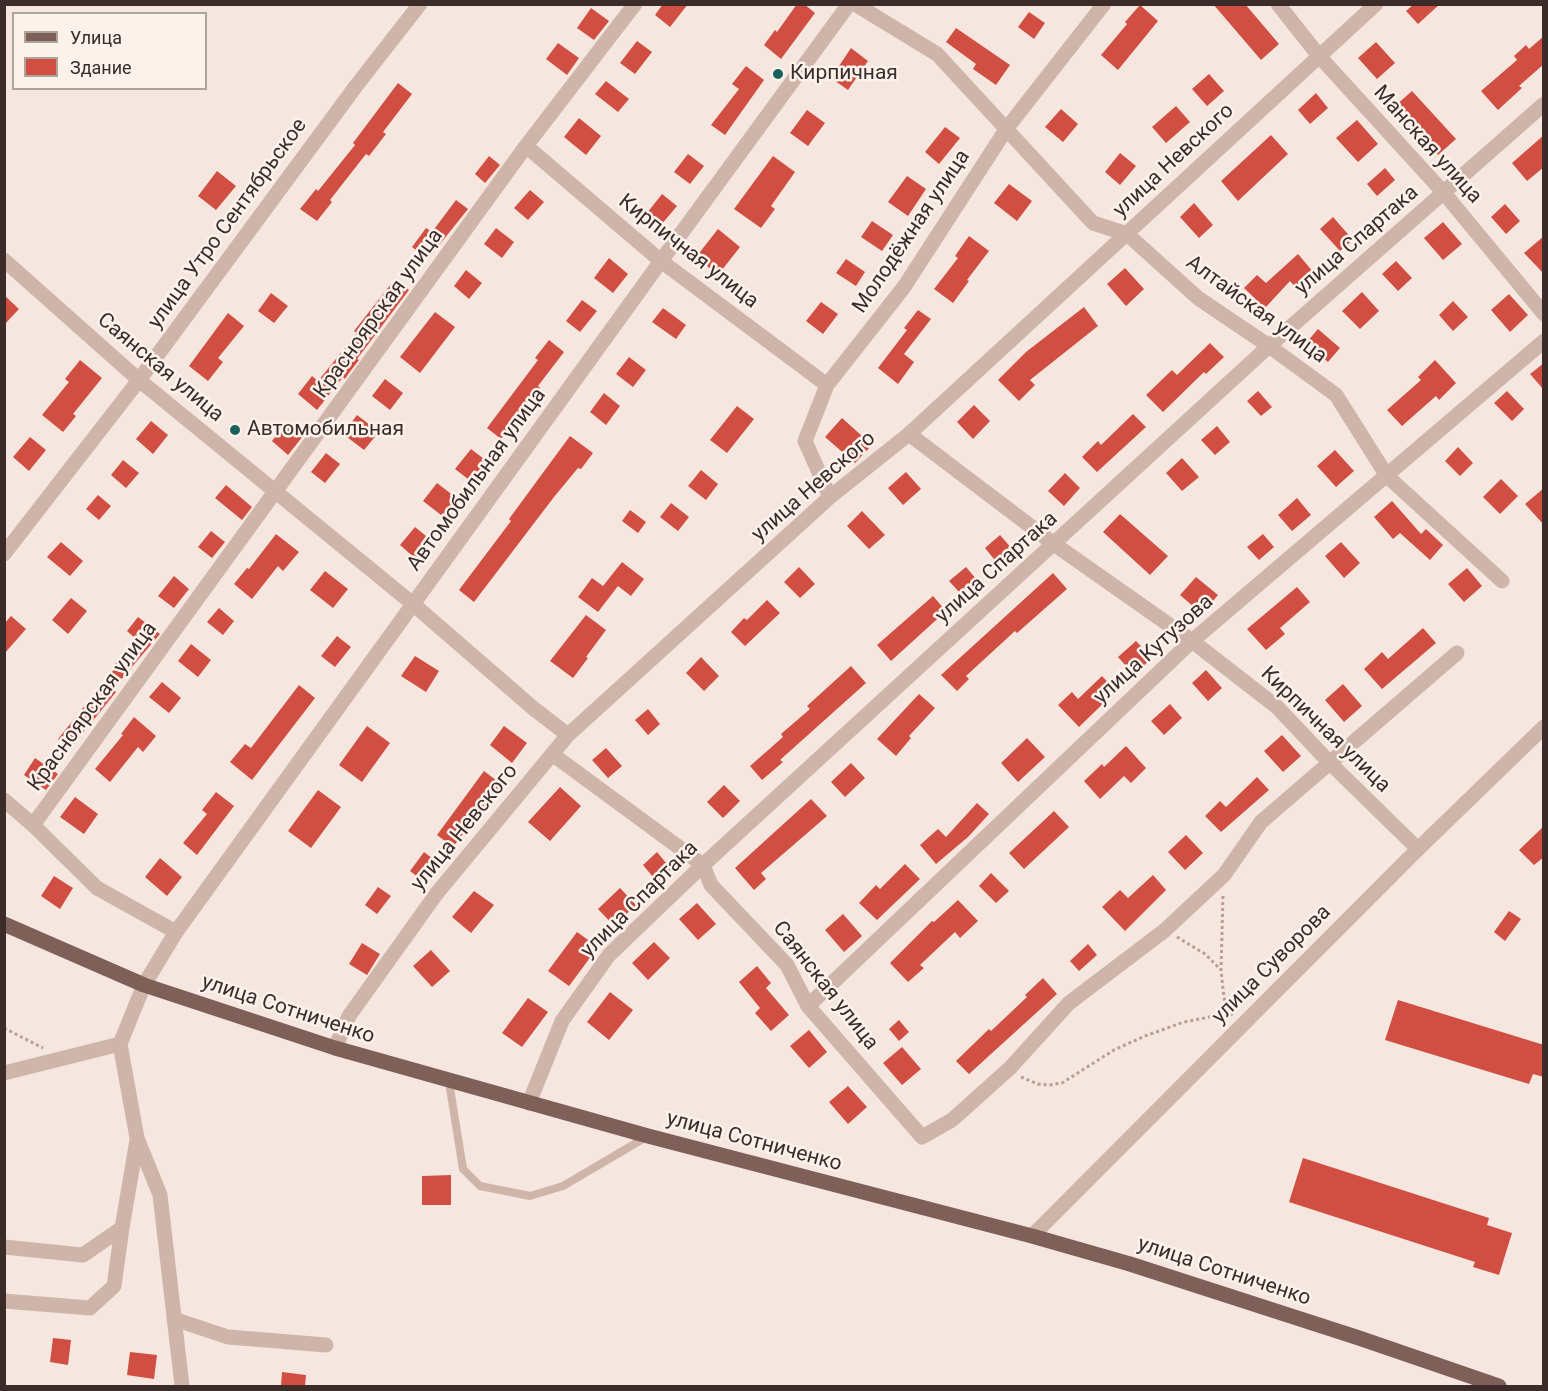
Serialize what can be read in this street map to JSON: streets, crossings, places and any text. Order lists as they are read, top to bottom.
{
  "streets": {
    "main road": ["улица Сотниченко"],
    "street": [
      "Манская улица",
      "улица Невского",
      "улица Утро Сентябрьское",
      "Молодёжная улица",
      "улица Спартака",
      "Кирпичная улица",
      "Алтайская улица",
      "Красноярская улица",
      "Саянская улица",
      "Автомобильная улица",
      "улица Кутузова",
      "улица Суворова"
    ]
  },
  "crossings": [
    ["Манская улица", "улица Невского"],
    ["Манская улица", "улица Спартака"],
    ["улица Невского", "Молодёжная улица"],
    ["улица Невского", "Кирпичная улица"],
    ["улица Невского", "Алтайская улица"],
    ["улица Невского", "Саянская улица"],
    ["улица Невского", "улица Сотниченко"],
    ["улица Утро Сентябрьское", "Саянская улица"],
    ["Молодёжная улица", "Кирпичная улица"],
    ["Молодёжная улица", "Алтайская улица"],
    ["улица Спартака", "Кирпичная улица"],
    ["улица Спартака", "Алтайская улица"],
    ["улица Спартака", "Саянская улица"],
    ["улица Спартака", "улица Сотниченко"],
    ["Кирпичная улица", "Красноярская улица"],
    ["Кирпичная улица", "Автомобильная улица"],
    ["Кирпичная улица", "улица Кутузова"],
    ["Кирпичная улица", "улица Суворова"],
    ["Алтайская улица", "улица Кутузова"],
    ["Красноярская улица", "Саянская улица"],
    ["Саянская улица", "Автомобильная улица"],
    ["Саянская улица", "улица Кутузова"],
    ["Автомобильная улица", "улица Сотниченко"],
    ["улица Суворова", "улица Сотниченко"]
  ],
  "places": ["Кирпичная", "Автомобильная"],
  "legend": ["Улица", "Здание"]
}
